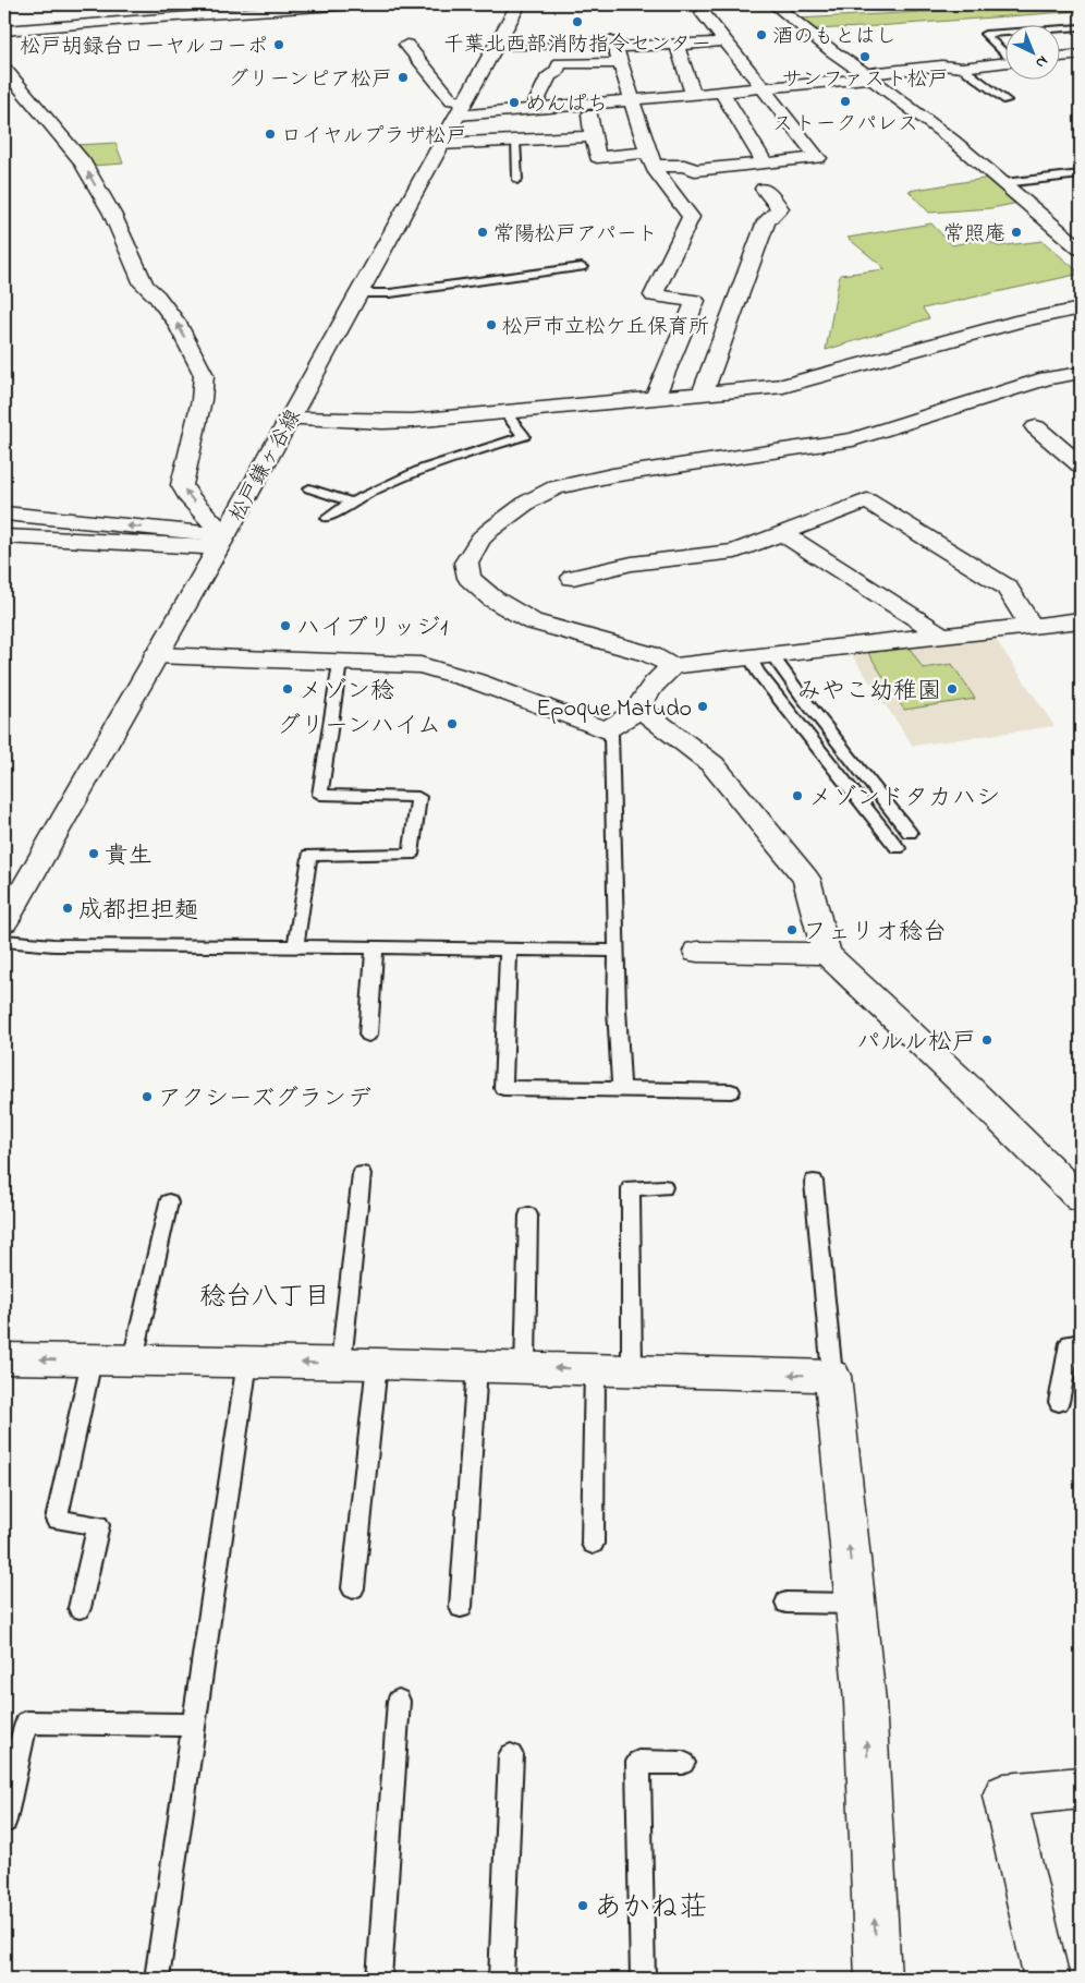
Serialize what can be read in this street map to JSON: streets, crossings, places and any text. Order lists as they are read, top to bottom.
{
  "streets": {
    "street": ["松戸鎌ヶ谷線"]
  },
  "districts": ["稔台八丁目"],
  "places": [
    "千葉北西部消防指令センター",
    "酒のもとはし",
    "松戸胡録台ローヤルコーポ",
    "サンファスト松戸",
    "グリーンピア松戸",
    "ストークパレス",
    "めんぱち",
    "ロイヤルプラザ松戸",
    "常陽松戸アパート",
    "常照庵",
    "松戸市立松ケ丘保育所",
    "ハイブリッジ1",
    "メゾン稔",
    "みやこ幼稚園",
    "Epoque Matudo",
    "グリーンハイム",
    "メゾンドタカハシ",
    "貴生",
    "成都担担麺",
    "フェリオ稔台",
    "パルル松戸",
    "アクシーズグランデ",
    "あかね荘"
  ],
  "north": "bottom right"
}
